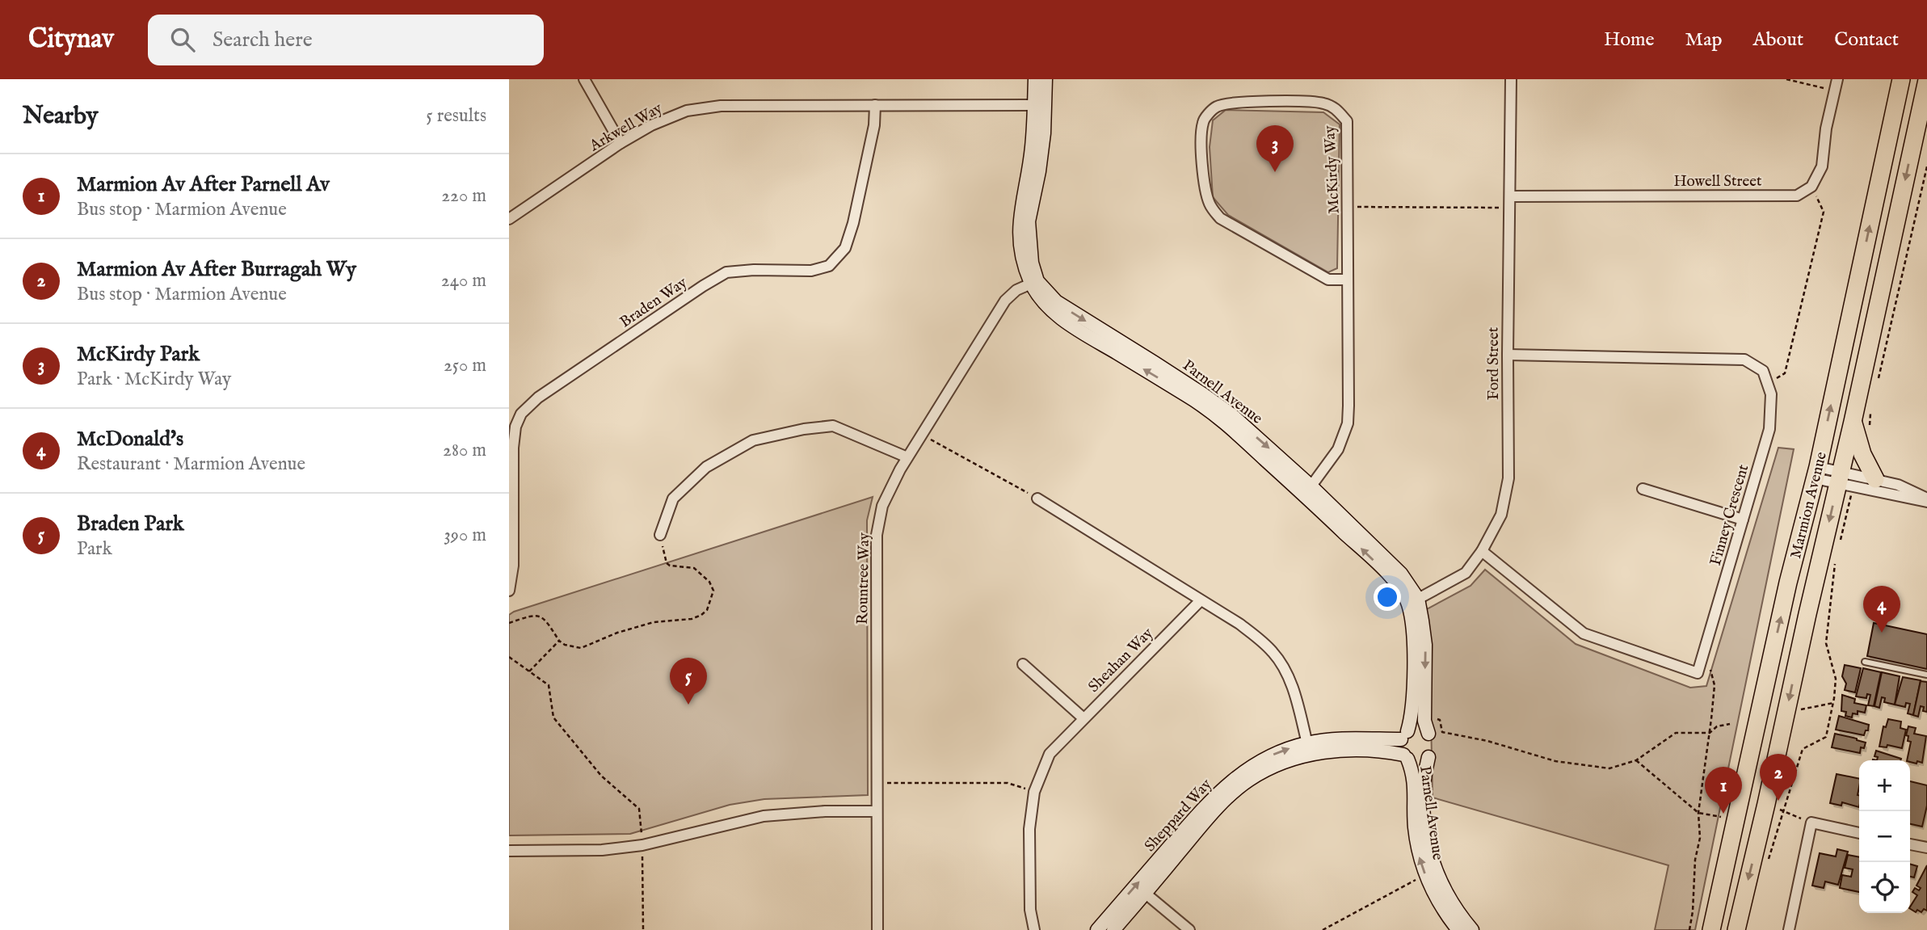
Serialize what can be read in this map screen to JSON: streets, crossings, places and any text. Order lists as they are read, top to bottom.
{
  "streets": {
    "highway": ["Marmion Avenue"],
    "street": [
      "Arkwell Way",
      "McKirdy Way",
      "Howell Street",
      "Braden Way",
      "Ford Street",
      "Parnell Avenue",
      "Finney Crescent",
      "Rountree Way",
      "Sheahan Way",
      "Sheppard Way"
    ]
  },
  "crossings": [
    ["Arkwell Way", "Braden Way"],
    ["Arkwell Way", "Parnell Avenue"],
    ["McKirdy Way", "Parnell Avenue"],
    ["Howell Street", "Ford Street"],
    ["Ford Street", "Parnell Avenue"],
    ["Parnell Avenue", "Rountree Way"],
    ["Parnell Avenue", "Sheppard Way"]
  ],
  "page": {
    "header": "Citynav",
    "search": "Search here",
    "nav": [
      "Home",
      "Map",
      "About",
      "Contact"
    ],
    "heading": ["Nearby", "5 results"],
    "pins": [
      "3",
      "4",
      "5",
      "2",
      "1"
    ],
    "list": [
      {
        "mark": "1",
        "name": "Marmion Av After Parnell Av",
        "note": "Bus stop · Marmion Avenue",
        "value": "220 m"
      },
      {
        "mark": "2",
        "name": "Marmion Av After Burragah Wy",
        "note": "Bus stop · Marmion Avenue",
        "value": "240 m"
      },
      {
        "mark": "3",
        "name": "McKirdy Park",
        "note": "Park · McKirdy Way",
        "value": "250 m"
      },
      {
        "mark": "4",
        "name": "McDonald's",
        "note": "Restaurant · Marmion Avenue",
        "value": "280 m"
      },
      {
        "mark": "5",
        "name": "Braden Park",
        "note": "Park",
        "value": "390 m"
      }
    ],
    "map_buttons": ["+", "−"]
  }
}
